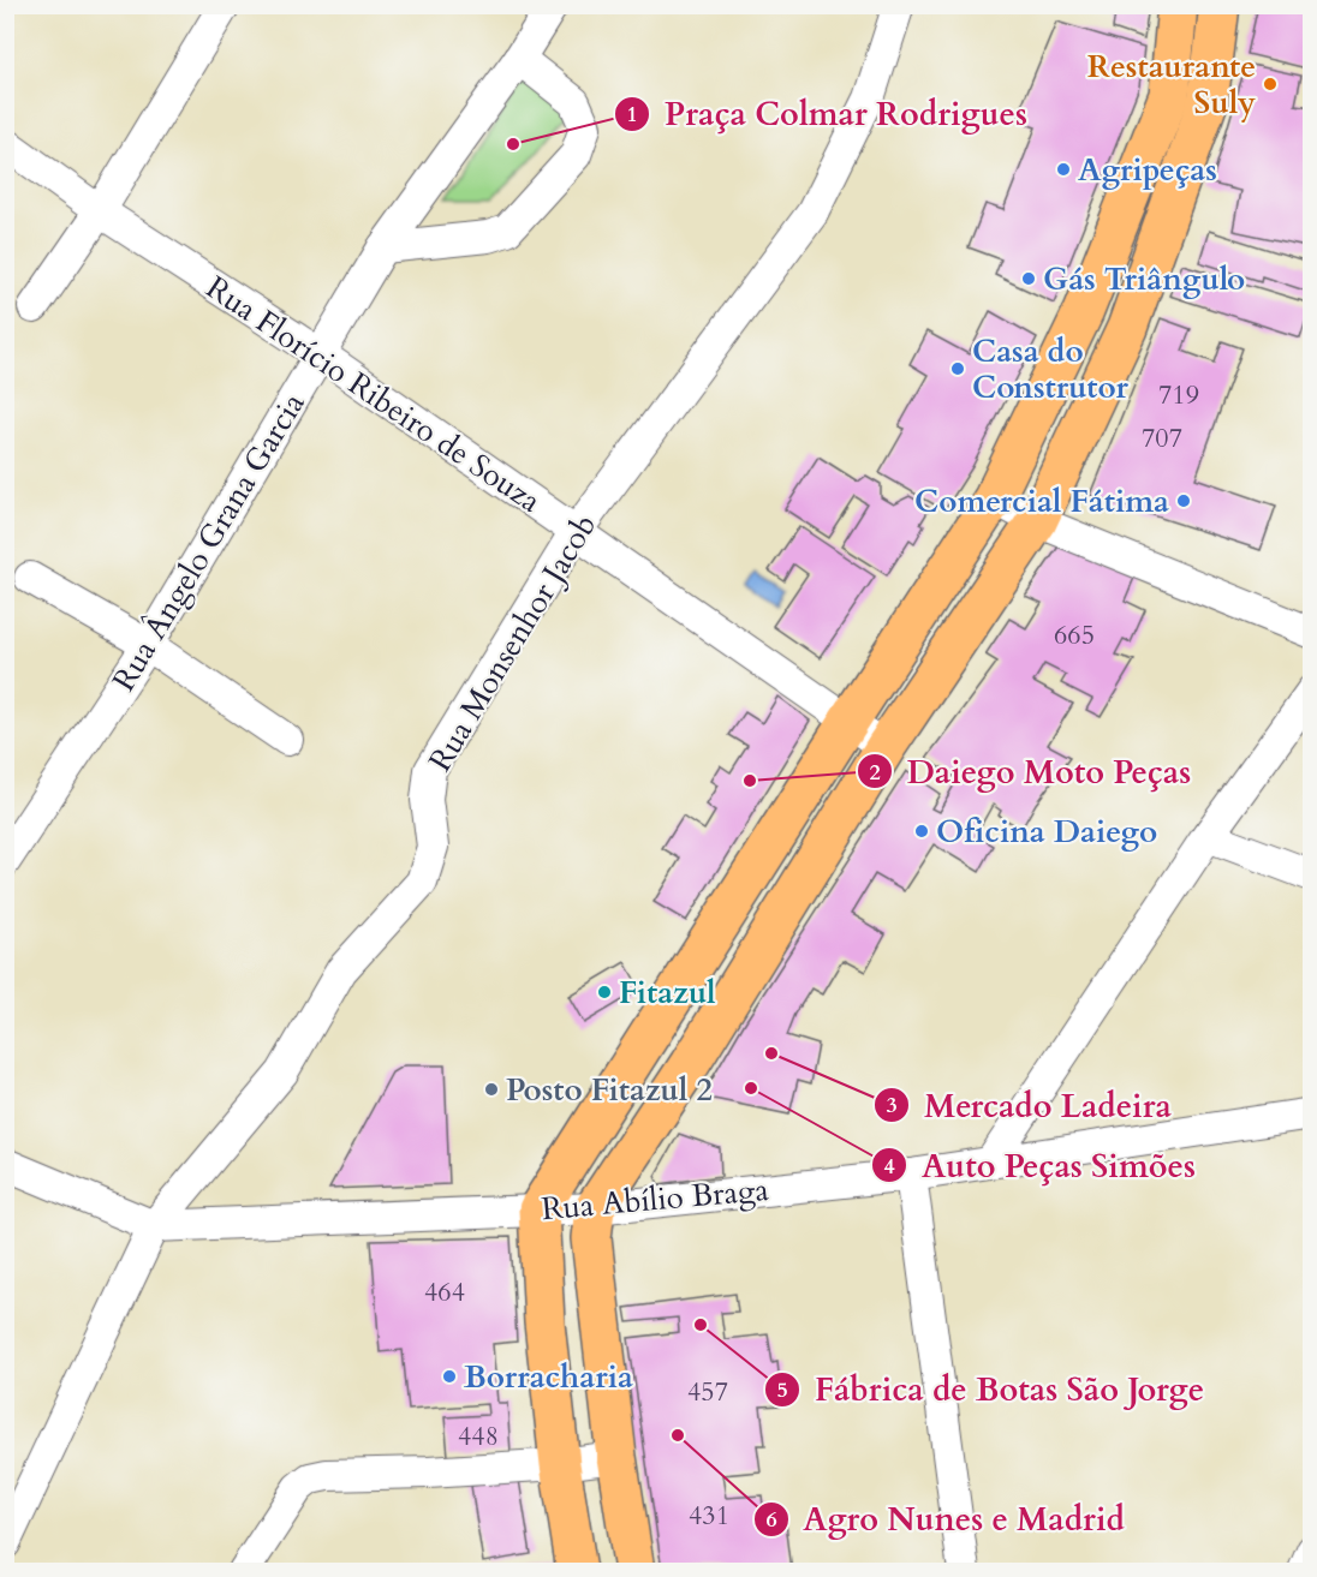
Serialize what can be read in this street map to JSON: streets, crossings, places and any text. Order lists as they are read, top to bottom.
{
  "streets": {
    "street": [
      "Rua Florício Ribeiro de Souza",
      "Rua Ângelo Grana Garcia",
      "Rua Monsenhor Jacob",
      "Rua Abílio Braga"
    ]
  },
  "crossings": [
    ["Rua Florício Ribeiro de Souza", "Rua Ângelo Grana Garcia"],
    ["Rua Florício Ribeiro de Souza", "Rua Monsenhor Jacob"],
    ["Rua Monsenhor Jacob", "Rua Abílio Braga"]
  ],
  "places": [
    "Restaurante Suly",
    "Praça Colmar Rodrigues",
    "Agripeças",
    "Gás Triângulo",
    "Casa do Construtor",
    "Comercial Fátima",
    "Daiego Moto Peças",
    "Oficina Daiego",
    "Fitazul",
    "Mercado Ladeira",
    "Auto Peças Simões",
    "Posto Fitazul 2",
    "Fábrica de Botas São Jorge",
    "Borracharia",
    "Agro Nunes e Madrid"
  ],
  "house_numbers": [
    "719",
    "707",
    "665",
    "464",
    "457",
    "448",
    "431"
  ]
}
